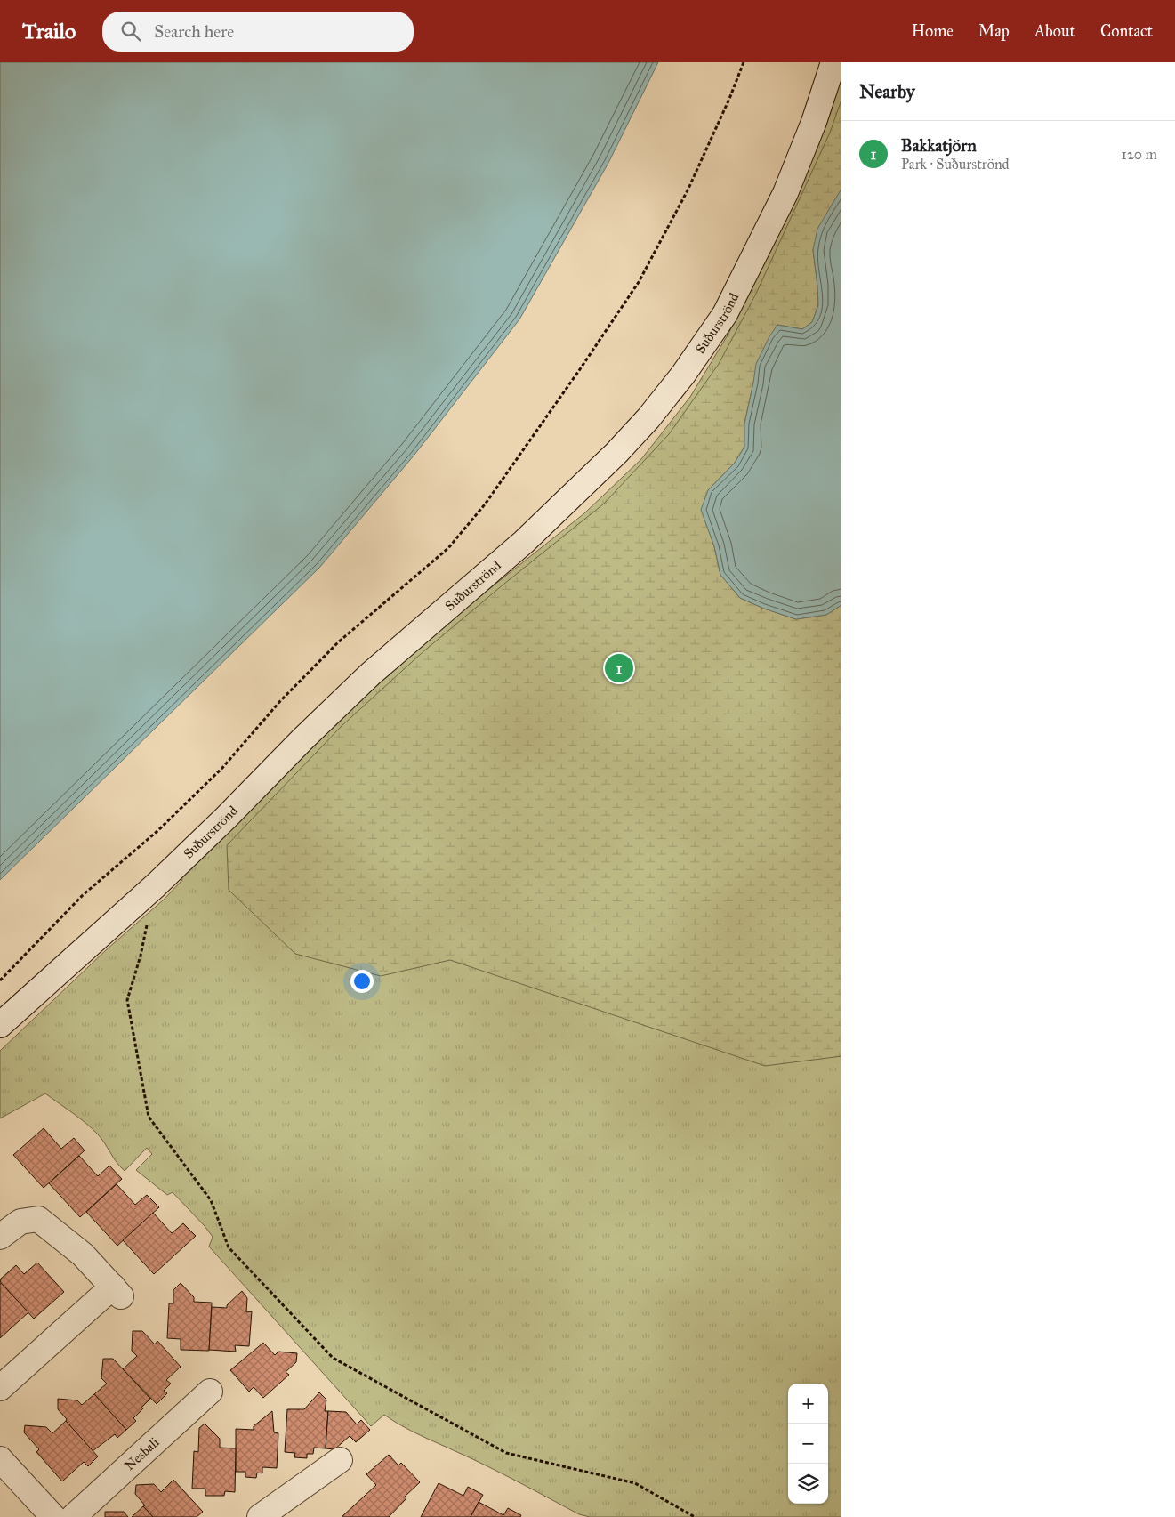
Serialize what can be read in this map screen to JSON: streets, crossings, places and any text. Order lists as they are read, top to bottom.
{
  "streets": {
    "street": ["Suðurströnd", "Nesbali"]
  },
  "page": {
    "header": "Trailo",
    "search": "Search here",
    "nav": [
      "Home",
      "Map",
      "About",
      "Contact"
    ],
    "heading": "Nearby",
    "list": [
      {
        "mark": "1",
        "name": "Bakkatjörn",
        "note": "Park · Suðurströnd",
        "value": "120 m"
      }
    ],
    "pins": "1",
    "map_buttons": ["+", "−"]
  }
}
